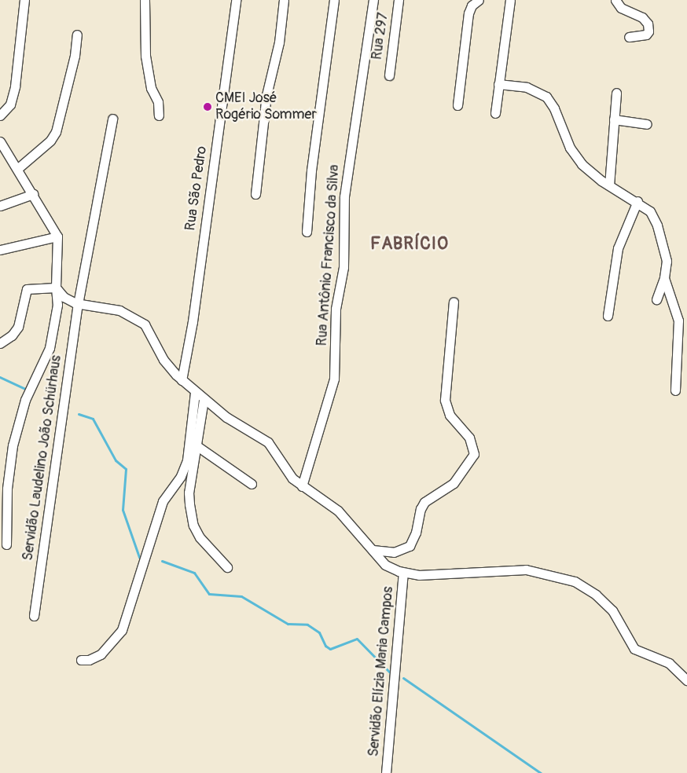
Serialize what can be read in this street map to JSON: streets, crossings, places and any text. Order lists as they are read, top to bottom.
{
  "streets": {
    "street": [
      "Rua 297",
      "Rua São Pedro",
      "Rua Antônio Francisco da Silva",
      "Servidão Laudelino João Schürhaus",
      "Servidão Elízia Maria Campos"
    ]
  },
  "districts": ["FABRÍCIO"],
  "places": ["CMEI José Rogério Sommer"]
}
